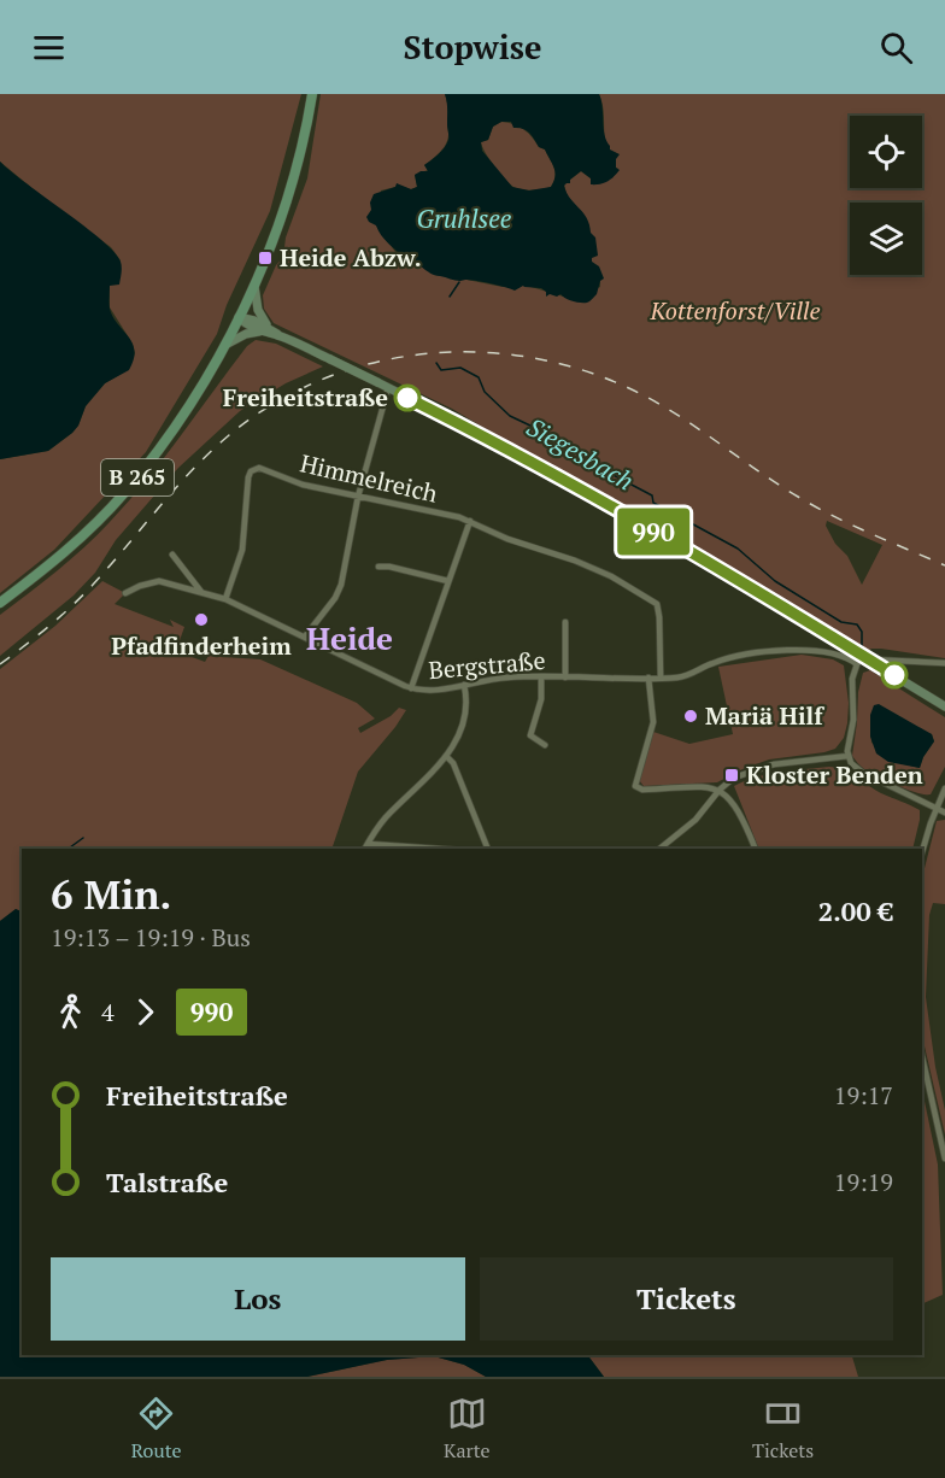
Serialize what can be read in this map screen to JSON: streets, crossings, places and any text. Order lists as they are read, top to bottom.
{
  "streets": {
    "main road": ["B 265"],
    "street": ["Himmelreich", "Bergstraße"]
  },
  "crossings": [
    ["Himmelreich", "Bergstraße"]
  ],
  "districts": ["Heide"],
  "water": ["Gruhlsee", "Siegesbach"],
  "parks": ["Kottenforst/Ville"],
  "places": {
    "transit": ["Heide Abzw.", "Kloster Benden"],
    "other": ["Freiheitstraße", "Pfadfinderheim", "Mariä Hilf"]
  },
  "lines": ["bus line 990"],
  "page": {
    "header": "Stopwise",
    "on_map": "990",
    "heading": ["6 Min.", "19:13 – 19:19 · Bus", "2.00 €"],
    "legs": ["4", "990"],
    "list": [
      {
        "name": "Freiheitstraße",
        "value": "19:17"
      },
      {
        "name": "Talstraße",
        "value": "19:19"
      }
    ],
    "buttons": ["Los", "Tickets"],
    "tabs": ["Route", "Karte", "Tickets"]
  }
}
